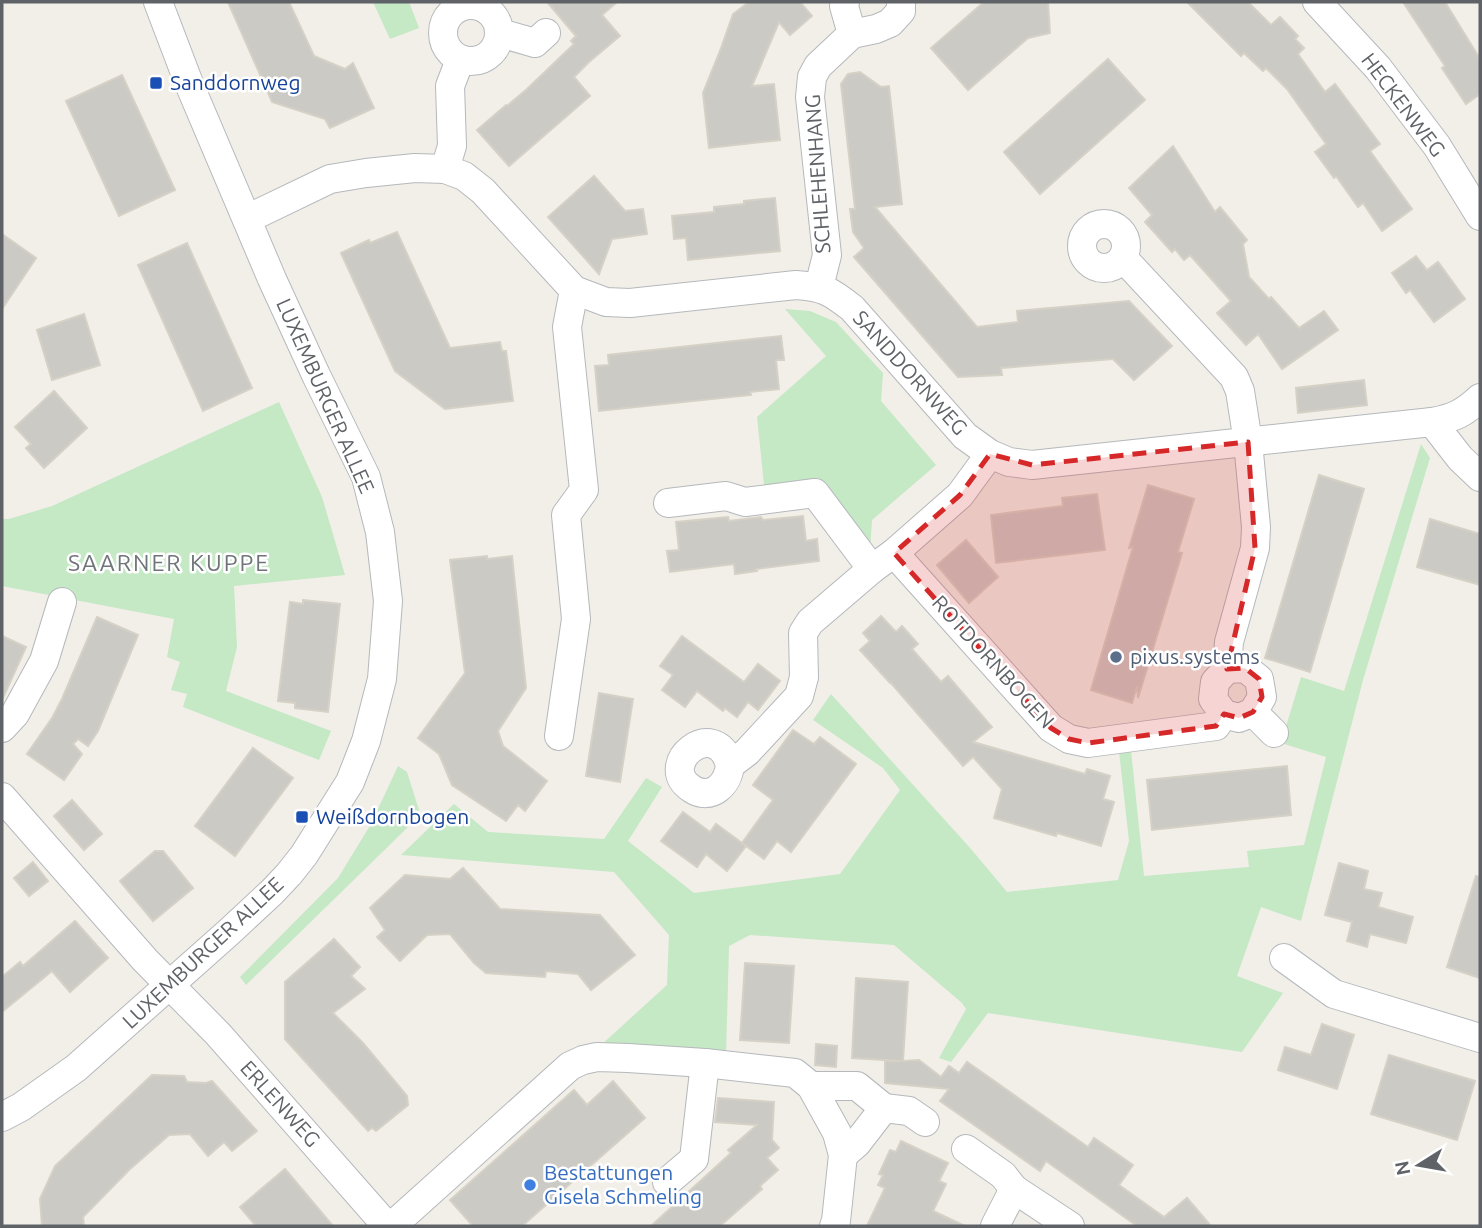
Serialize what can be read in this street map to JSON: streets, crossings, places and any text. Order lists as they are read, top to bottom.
{
  "streets": {
    "street": [
      "HECKENWEG",
      "SCHLEHENHANG",
      "SANDDORNWEG",
      "LUXEMBURGER ALLEE",
      "ROTDORNBOGEN",
      "ERLENWEG"
    ]
  },
  "crossings": [
    ["SCHLEHENHANG", "SANDDORNWEG"],
    ["LUXEMBURGER ALLEE", "ERLENWEG"]
  ],
  "districts": ["SAARNER KUPPE"],
  "places": {
    "transit": ["Sanddornweg", "Weißdornbogen"],
    "other": ["pixus.systems", "Bestattungen Gisela Schmeling"]
  },
  "north": "left"
}
